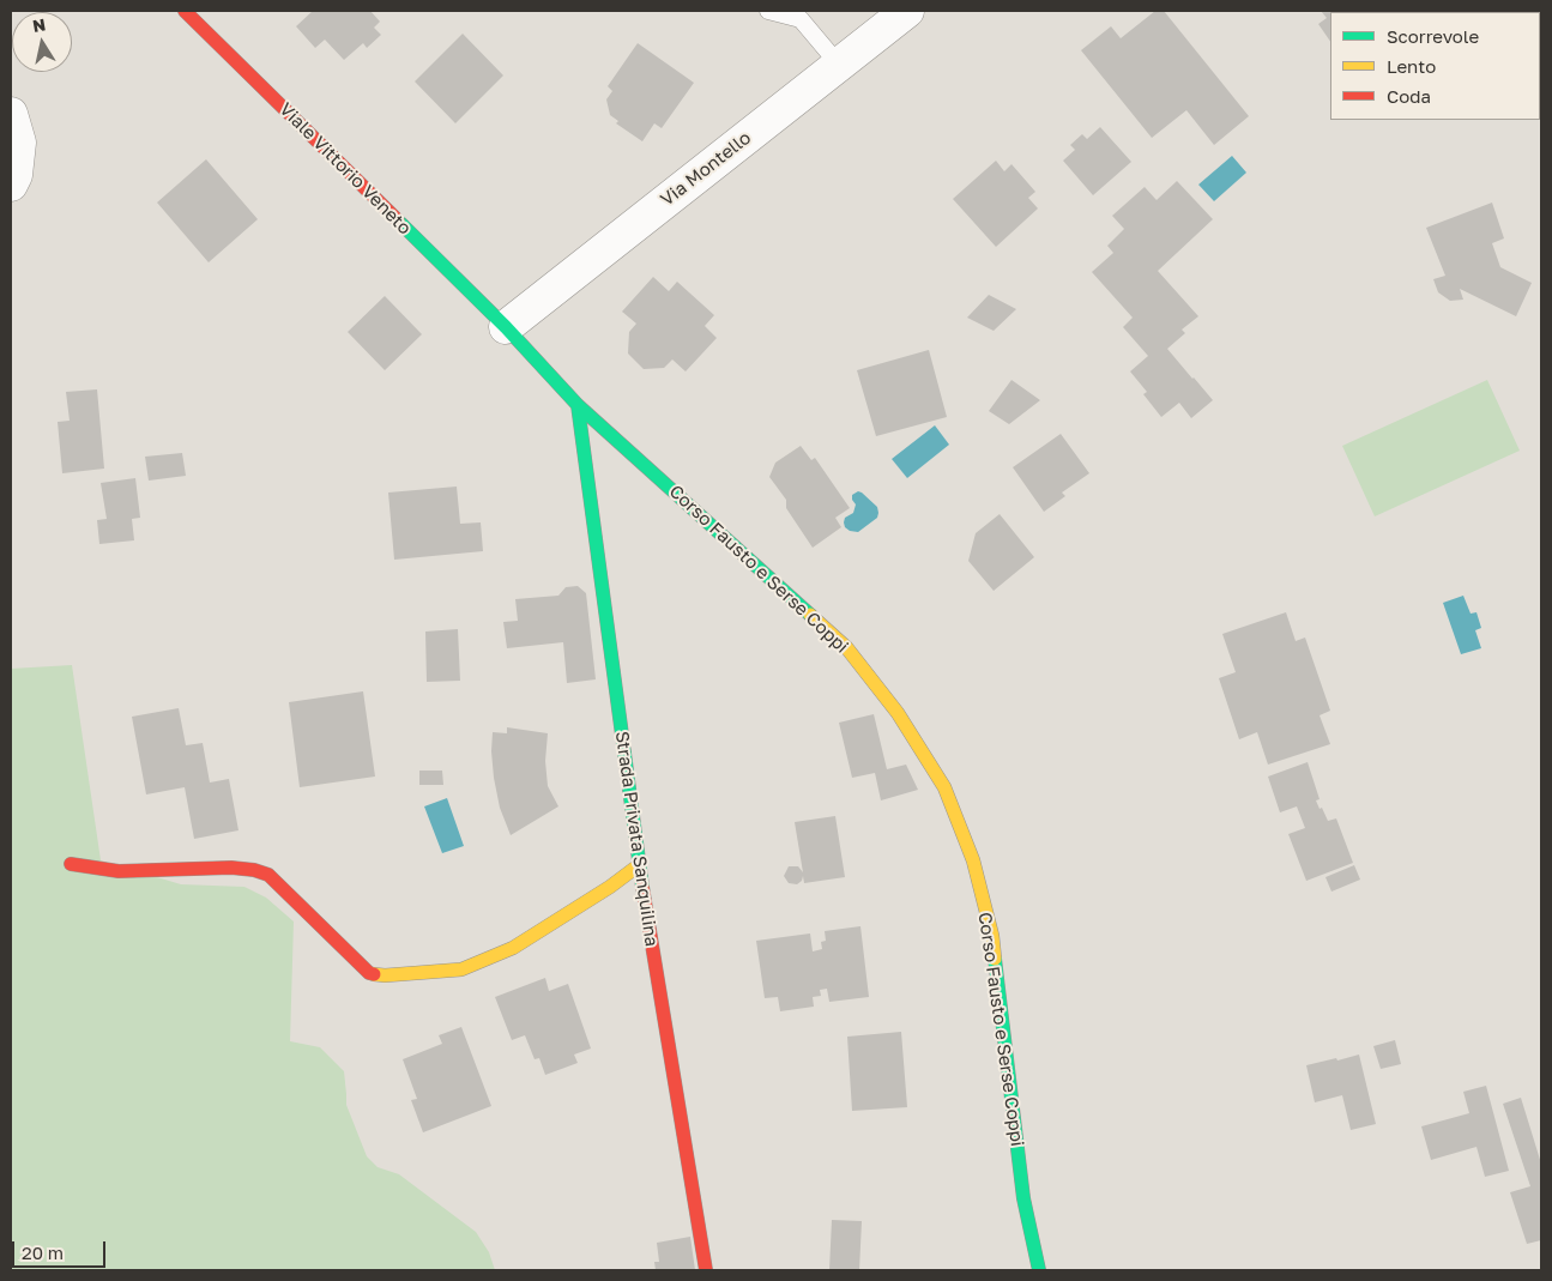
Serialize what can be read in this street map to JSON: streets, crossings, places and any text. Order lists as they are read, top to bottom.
{
  "streets": {
    "street": [
      "Viale Vittorio Veneto",
      "Via Montello",
      "Corso Fausto e Serse Coppi",
      "Strada Privata Sanquilina"
    ]
  },
  "crossings": [
    ["Viale Vittorio Veneto", "Via Montello"],
    ["Viale Vittorio Veneto", "Corso Fausto e Serse Coppi"],
    ["Viale Vittorio Veneto", "Strada Privata Sanquilina"],
    ["Corso Fausto e Serse Coppi", "Strada Privata Sanquilina"]
  ],
  "legend": ["Scorrevole", "Lento", "Coda"],
  "scale_bar": "20 m",
  "north": "top"
}
